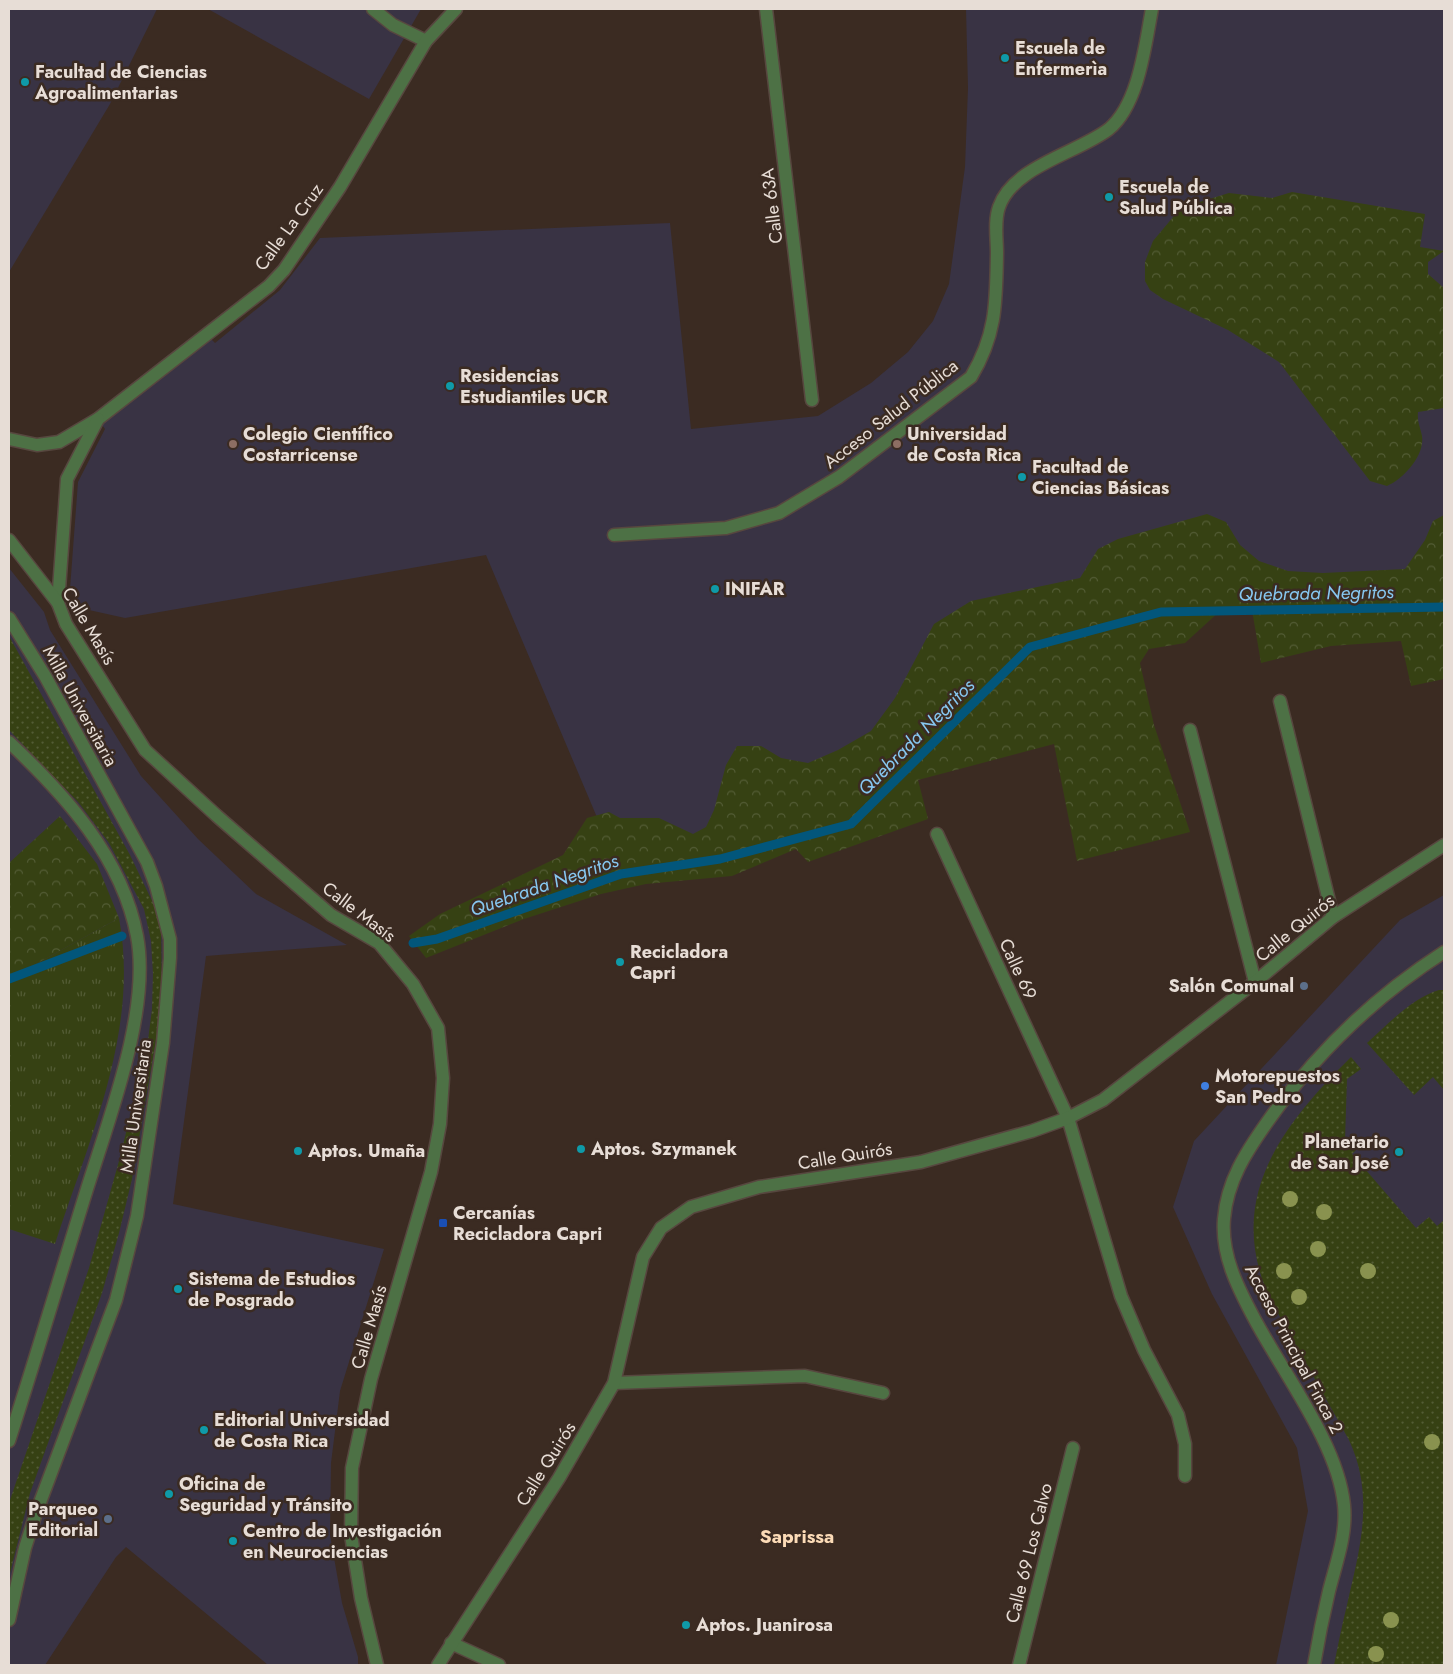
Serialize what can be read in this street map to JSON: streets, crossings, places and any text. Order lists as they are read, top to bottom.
{
  "streets": {
    "street": [
      "Calle 63A",
      "Calle La Cruz",
      "Acceso Salud Pública",
      "Calle Masís",
      "Milla Universitaria",
      "Calle Quirós",
      "Calle 69",
      "Acceso Principal Finca 2",
      "Calle 69 Los Calvo"
    ]
  },
  "crossings": [
    ["Calle La Cruz", "Calle Masís"],
    ["Calle Quirós", "Calle 69"]
  ],
  "districts": ["Saprissa"],
  "water": ["Quebrada Negritos"],
  "places": {
    "other": [
      "Escuela de Enfermerìa",
      "Facultad de Ciencias Agroalimentarias",
      "Escuela de Salud Pública",
      "Residencias Estudiantiles UCR",
      "Colegio Científico Costarricense",
      "Universidad de Costa Rica",
      "Facultad de Ciencias Básicas",
      "INIFAR",
      "Recicladora Capri",
      "Salón Comunal",
      "Motorepuestos San Pedro",
      "Aptos. Szymanek",
      "Aptos. Umaña",
      "Planetario de San José",
      "Sistema de Estudios de Posgrado",
      "Editorial Universidad de Costa Rica",
      "Oficina de Seguridad y Tránsito",
      "Parqueo Editorial",
      "Centro de Investigación en Neurociencias",
      "Aptos. Juanirosa"
    ],
    "transit": ["Cercanías Recicladora Capri"]
  }
}
